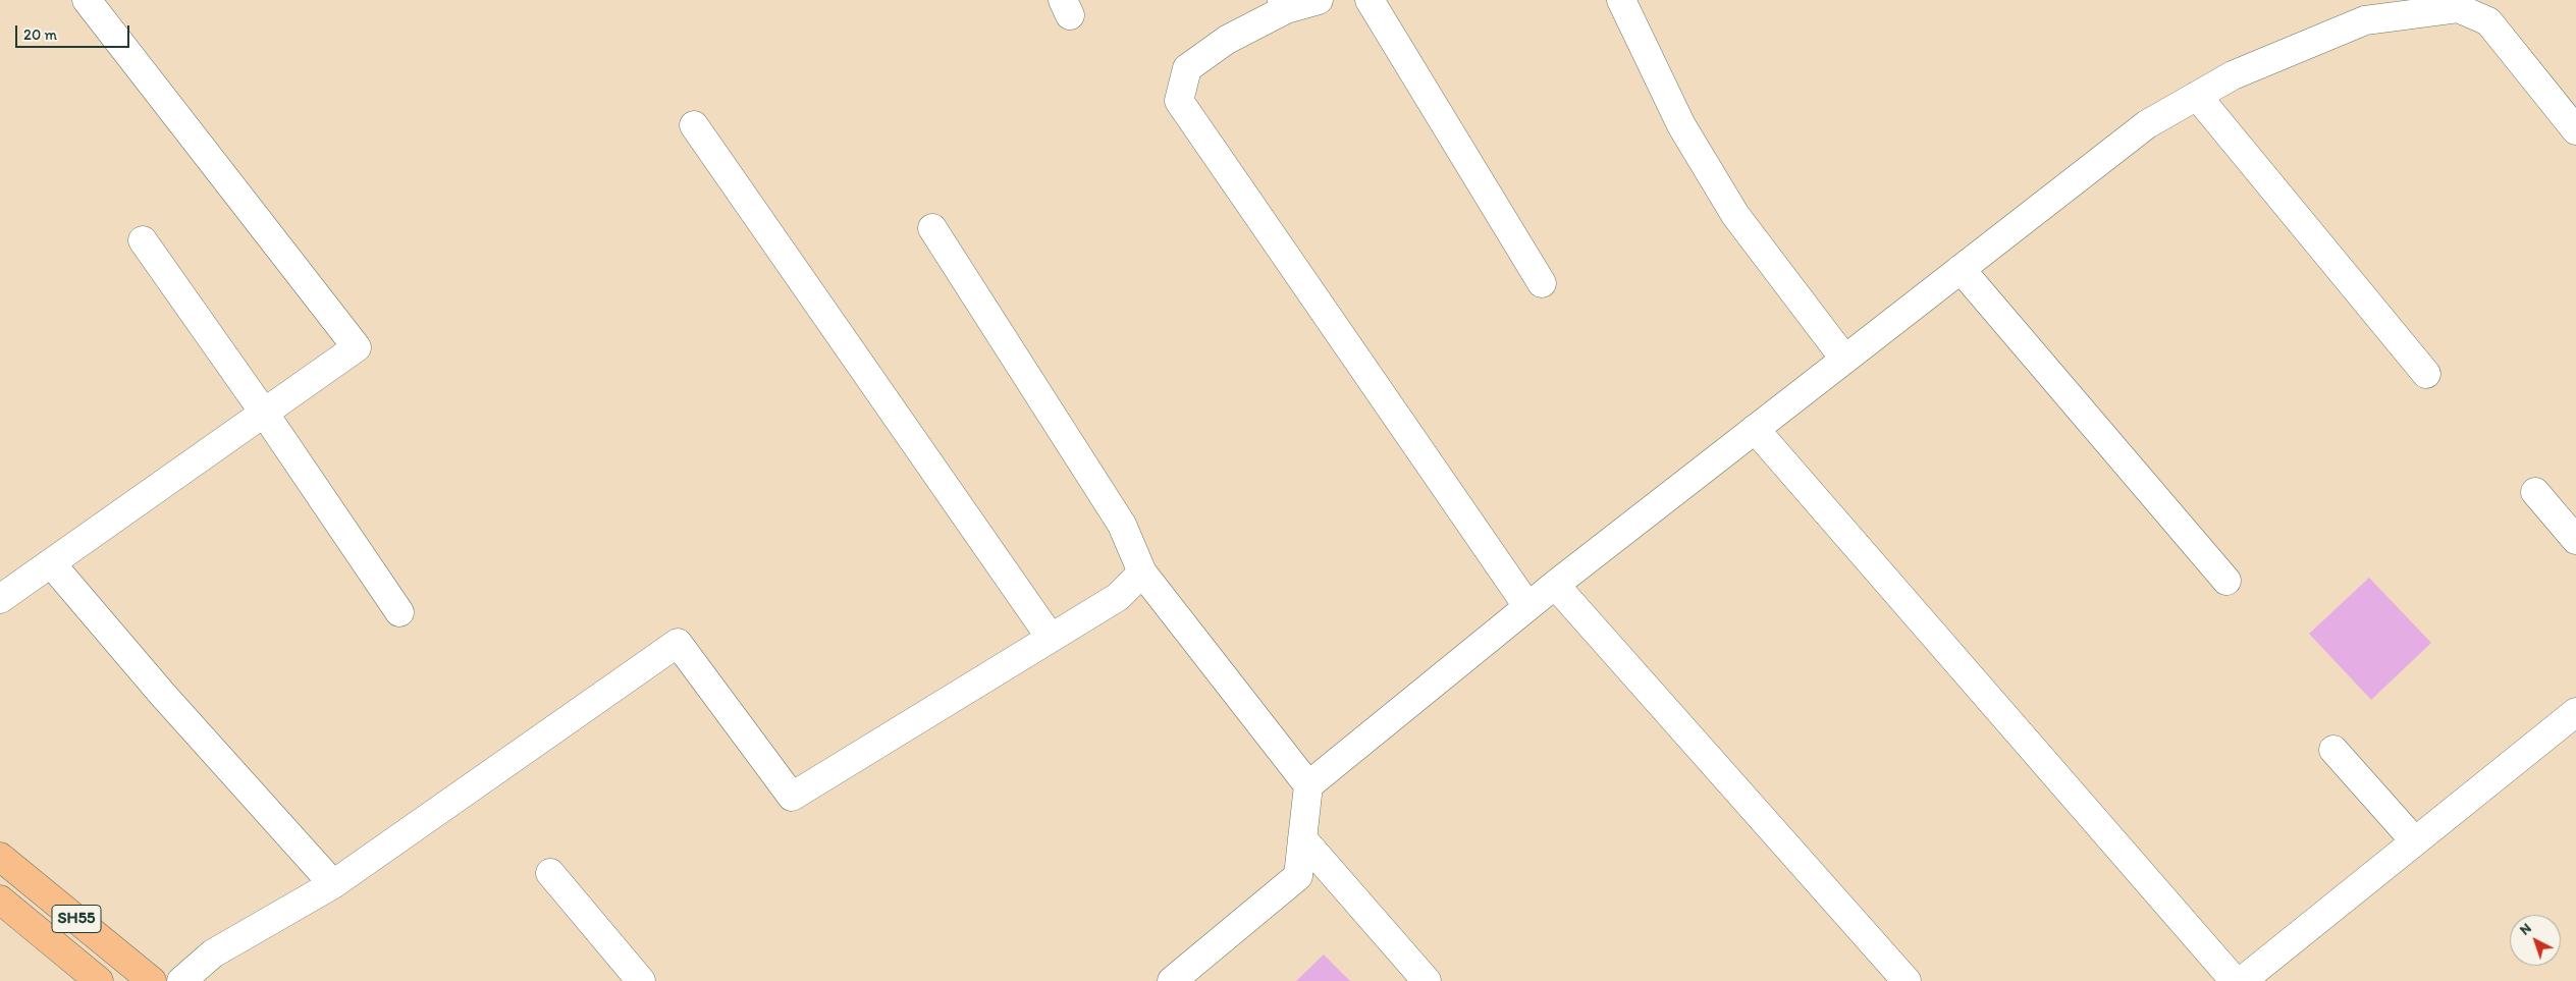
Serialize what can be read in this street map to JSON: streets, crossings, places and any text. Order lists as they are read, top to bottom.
{
  "streets": {
    "main road": ["SH55"]
  },
  "scale_bar": "20 m",
  "north": "top left"
}
